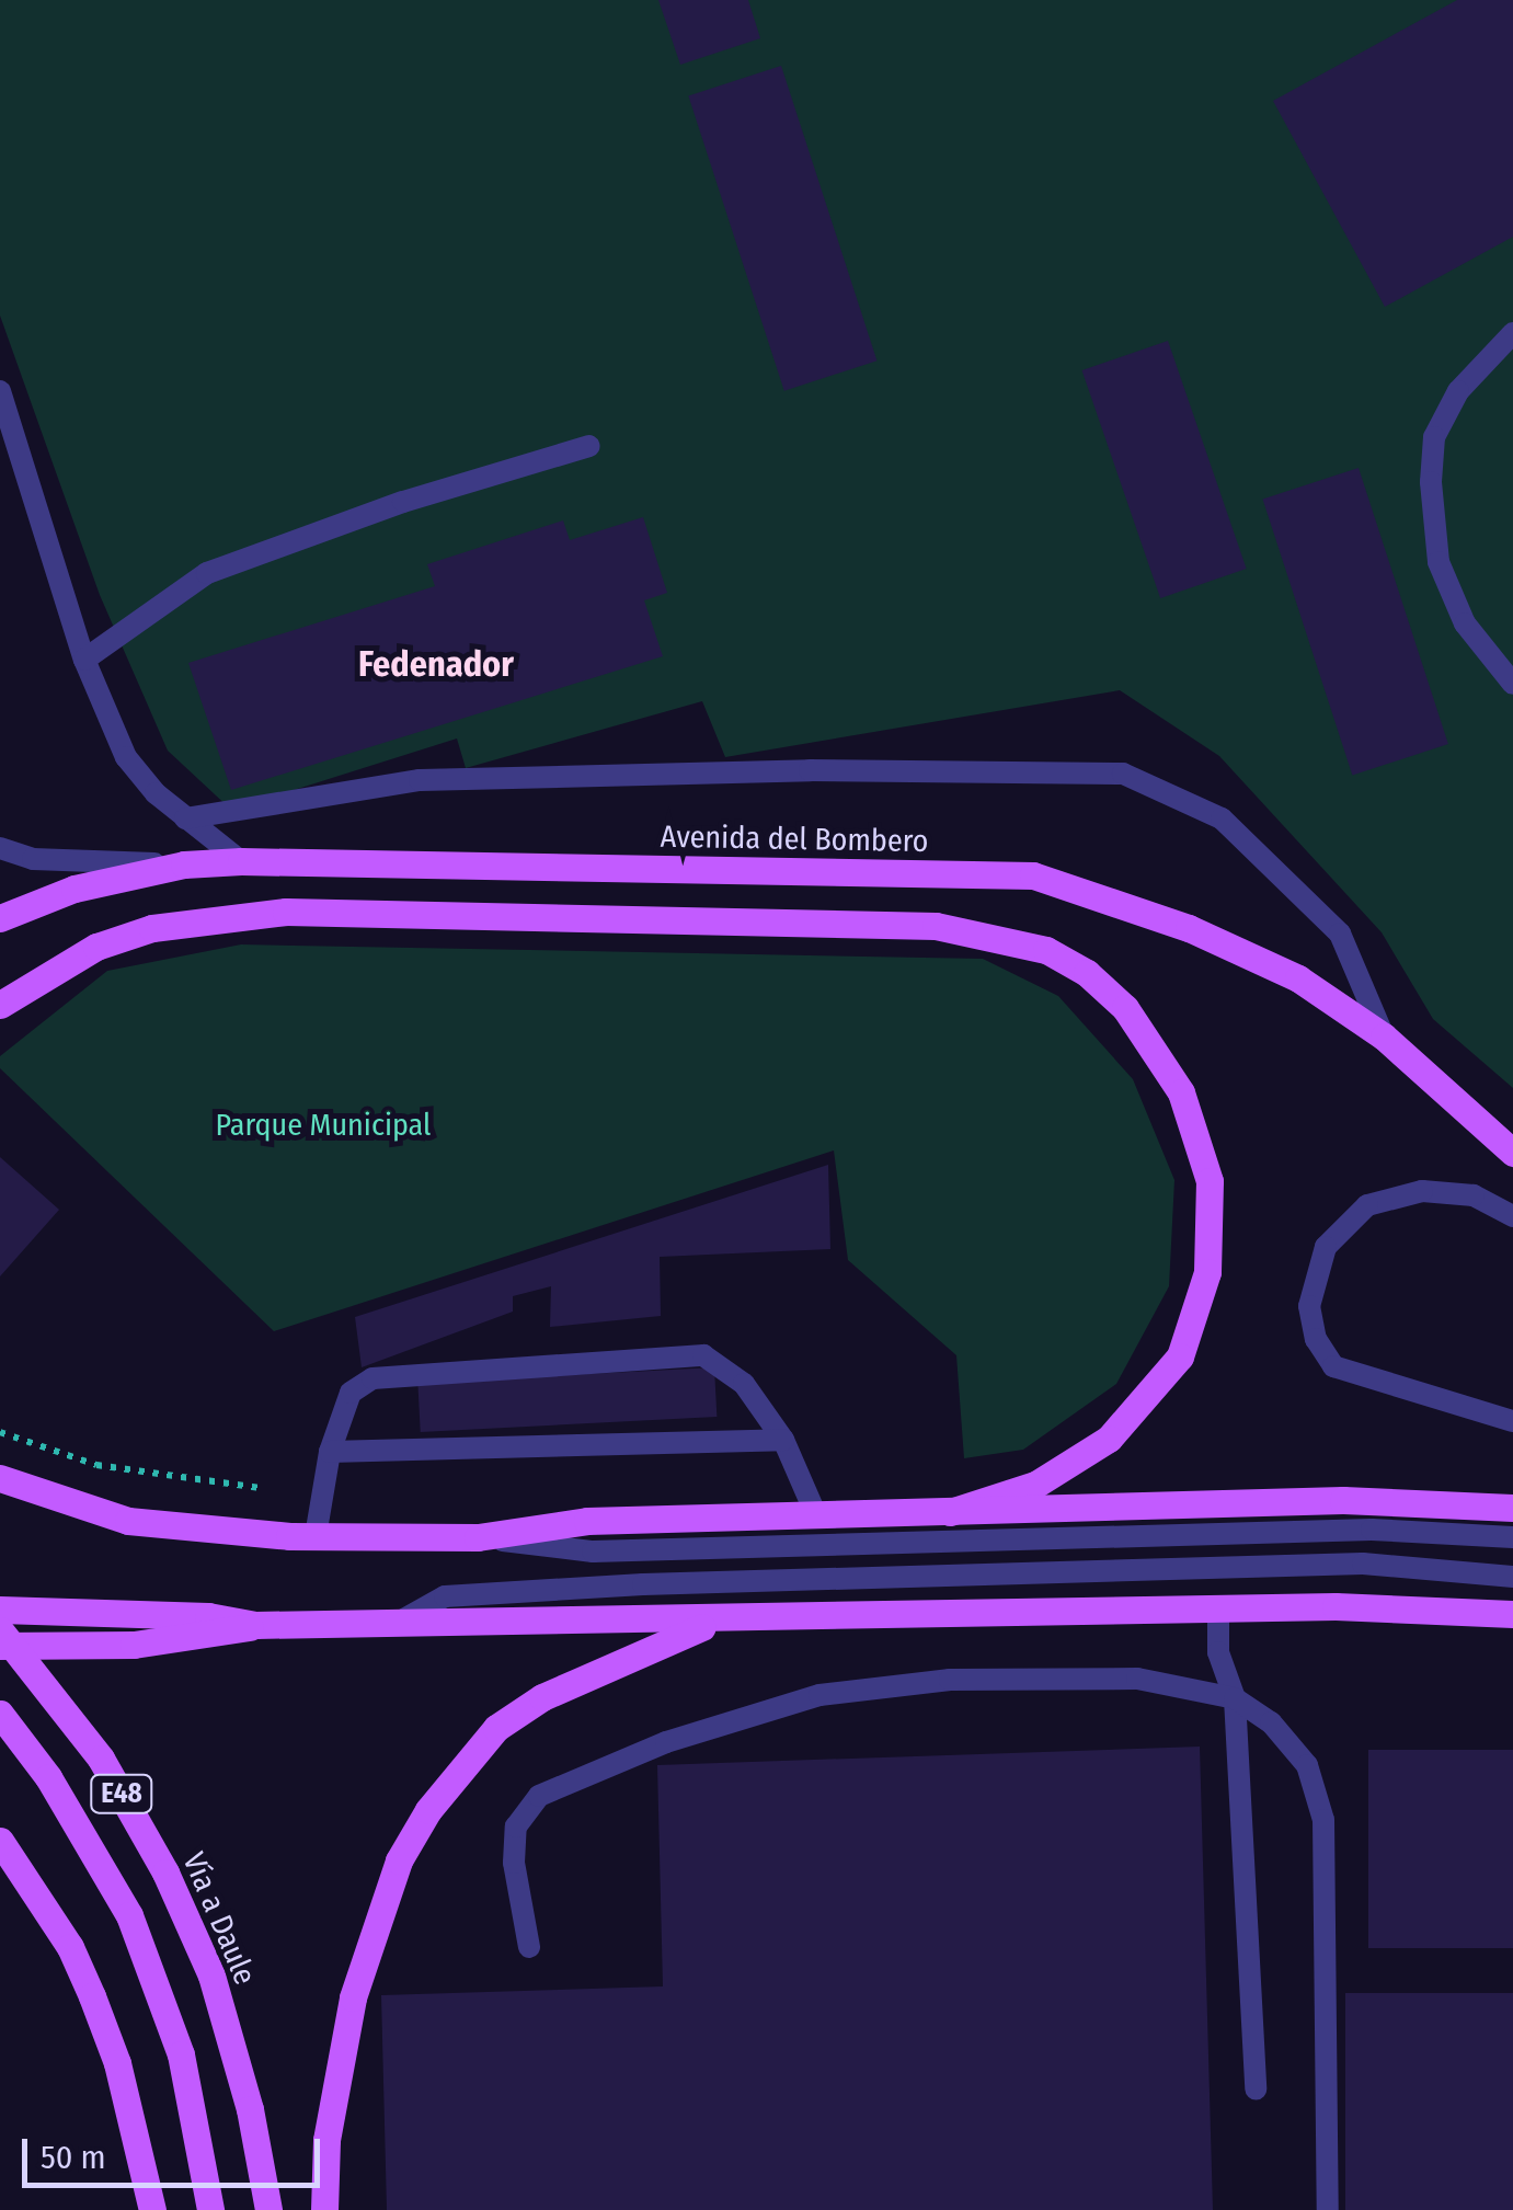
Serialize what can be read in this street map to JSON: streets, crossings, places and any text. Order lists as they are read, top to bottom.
{
  "streets": {
    "main road": ["Avenida del Bombero", "E48", "Vía a Daule"]
  },
  "districts": ["Fedenador"],
  "parks": ["Parque Municipal"],
  "scale_bar": "50 m"
}
